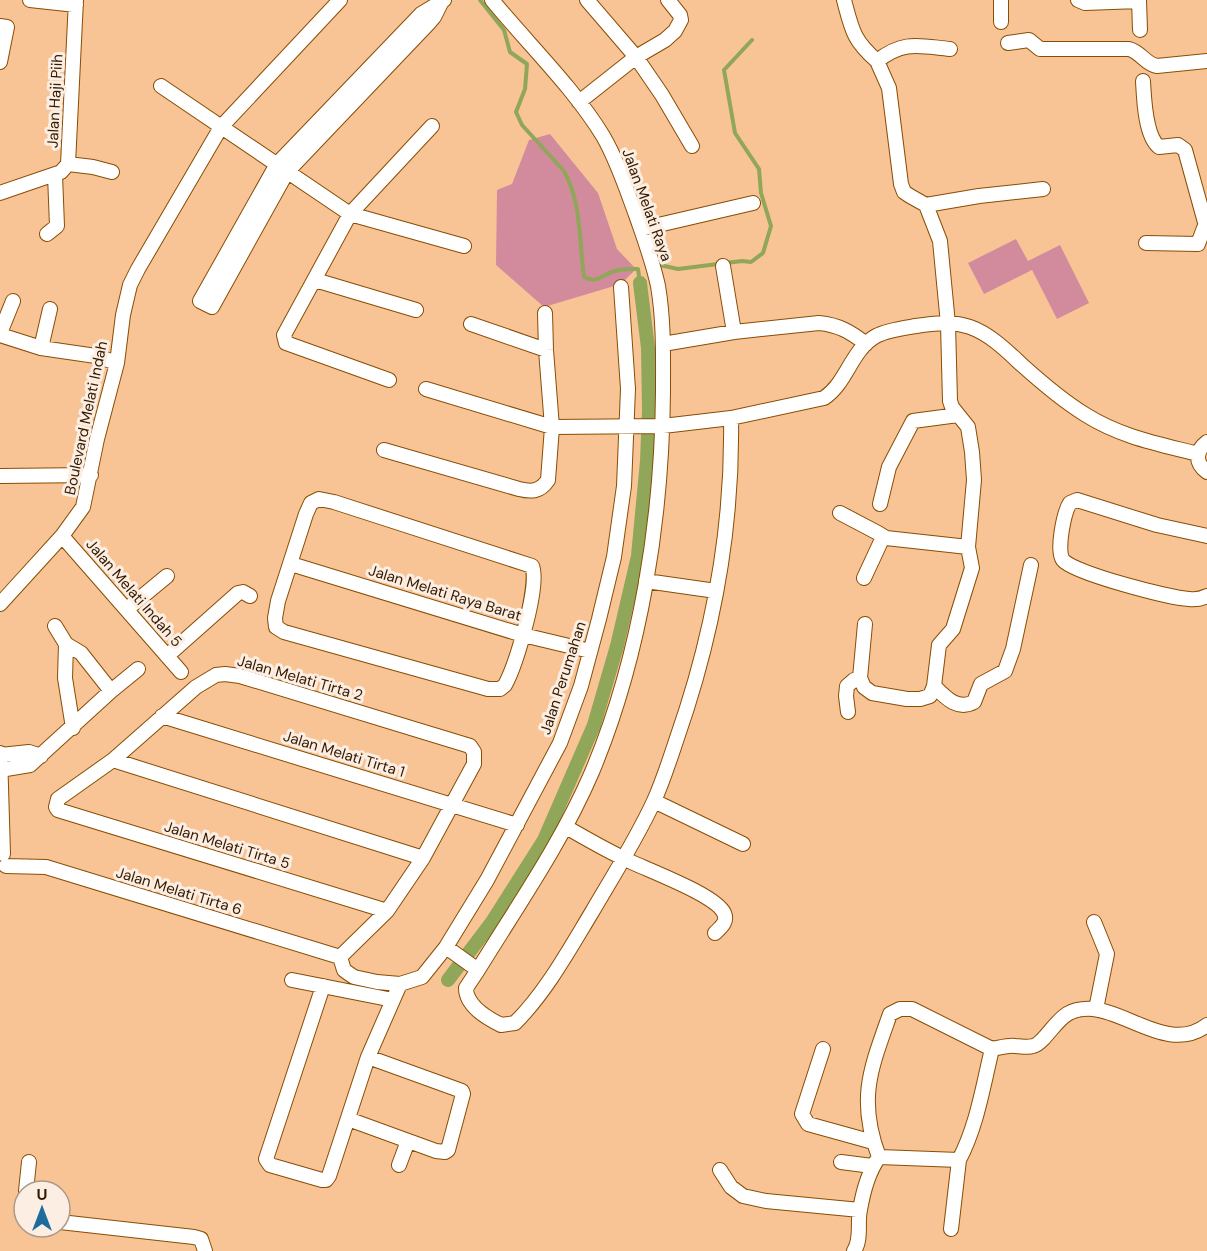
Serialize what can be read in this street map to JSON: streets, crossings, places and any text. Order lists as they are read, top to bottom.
{
  "streets": {
    "street": [
      "Jalan Haji Piih",
      "Jalan Melati Raya",
      "Boulevard Melati Indah",
      "Jalan Melati Indah 5",
      "Jalan Melati Raya Barat",
      "Jalan Melati Tirta 2",
      "Jalan Perumahan",
      "Jalan Melati Tirta 1",
      "Jalan Melati Tirta 5",
      "Jalan Melati Tirta 6"
    ]
  },
  "crossings": [
    ["Boulevard Melati Indah", "Jalan Melati Indah 5"],
    ["Jalan Melati Raya Barat", "Jalan Perumahan"],
    ["Jalan Melati Tirta 2", "Jalan Melati Tirta 1"],
    ["Jalan Melati Tirta 2", "Jalan Melati Tirta 5"],
    ["Jalan Perumahan", "Jalan Melati Tirta 1"]
  ],
  "north": "top"
}
